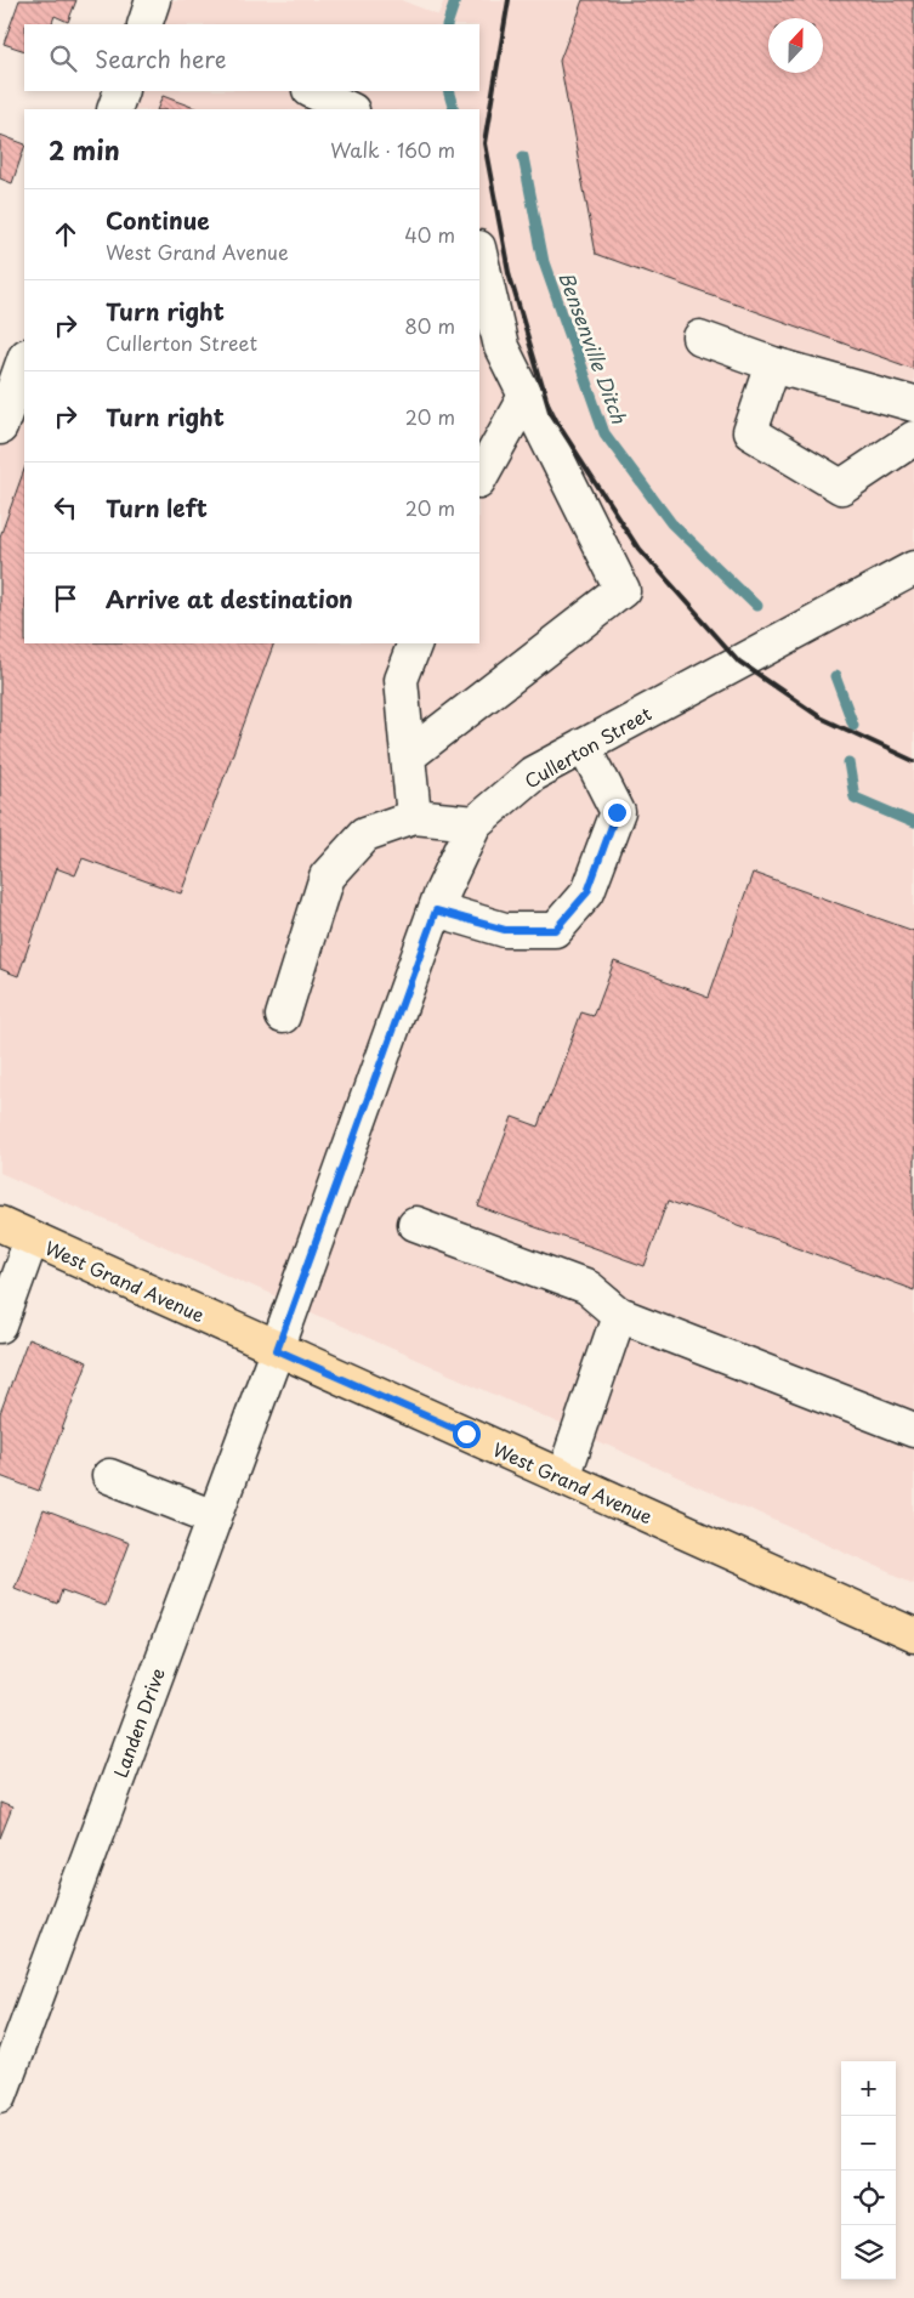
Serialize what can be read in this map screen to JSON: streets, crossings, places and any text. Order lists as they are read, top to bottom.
{
  "streets": {
    "main road": ["West Grand Avenue"],
    "street": ["Cullerton Street", "Landen Drive"]
  },
  "crossings": [
    ["Cullerton Street", "West Grand Avenue"],
    ["Cullerton Street", "Landen Drive"],
    ["West Grand Avenue", "Landen Drive"]
  ],
  "water": ["Bensenville Ditch"],
  "north": "top",
  "page": {
    "search": "Search here",
    "heading": ["2 min", "Walk · 160 m"],
    "list": [
      ["Continue", "West Grand Avenue", "40 m"],
      ["Turn right", "Cullerton Street", "80 m"],
      ["Turn right", "20 m"],
      ["Turn left", "20 m"],
      "Arrive at destination"
    ],
    "map_buttons": ["+", "−"]
  }
}
